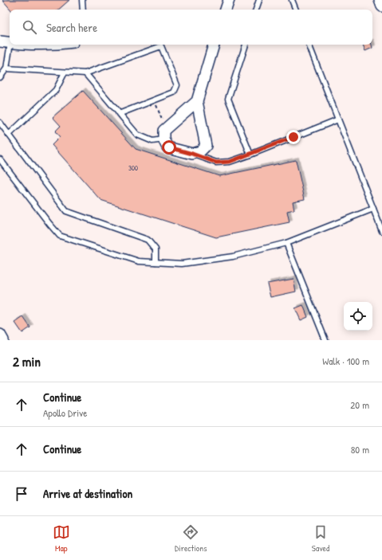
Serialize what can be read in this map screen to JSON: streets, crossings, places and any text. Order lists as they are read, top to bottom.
{
  "house_numbers": ["300"],
  "page": {
    "search": "Search here",
    "heading": ["2 min", "Walk · 100 m"],
    "list": [
      ["Continue", "Apollo Drive", "20 m"],
      ["Continue", "80 m"],
      "Arrive at destination"
    ],
    "nav": ["Map", "Directions", "Saved"]
  }
}
